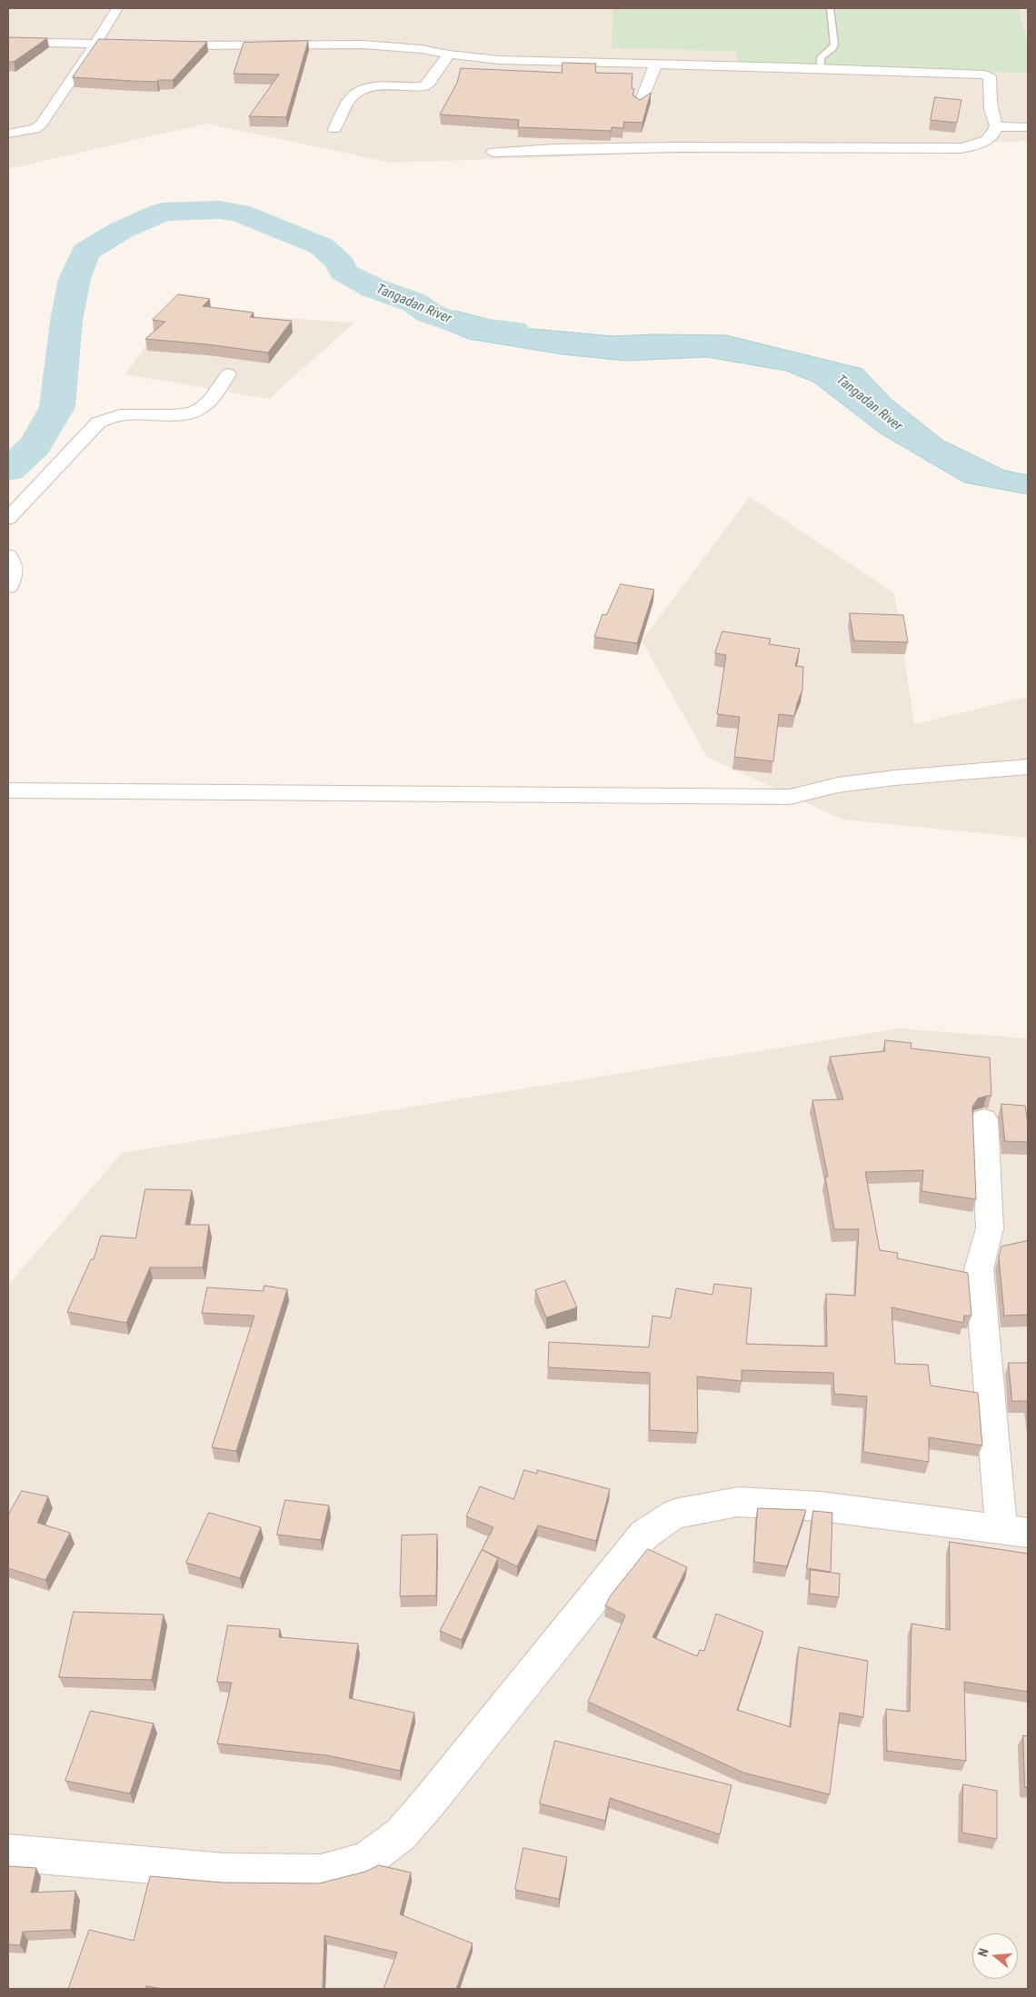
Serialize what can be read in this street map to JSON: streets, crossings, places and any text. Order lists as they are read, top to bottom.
{
  "water": ["Tangadan River"],
  "north": "left"
}
